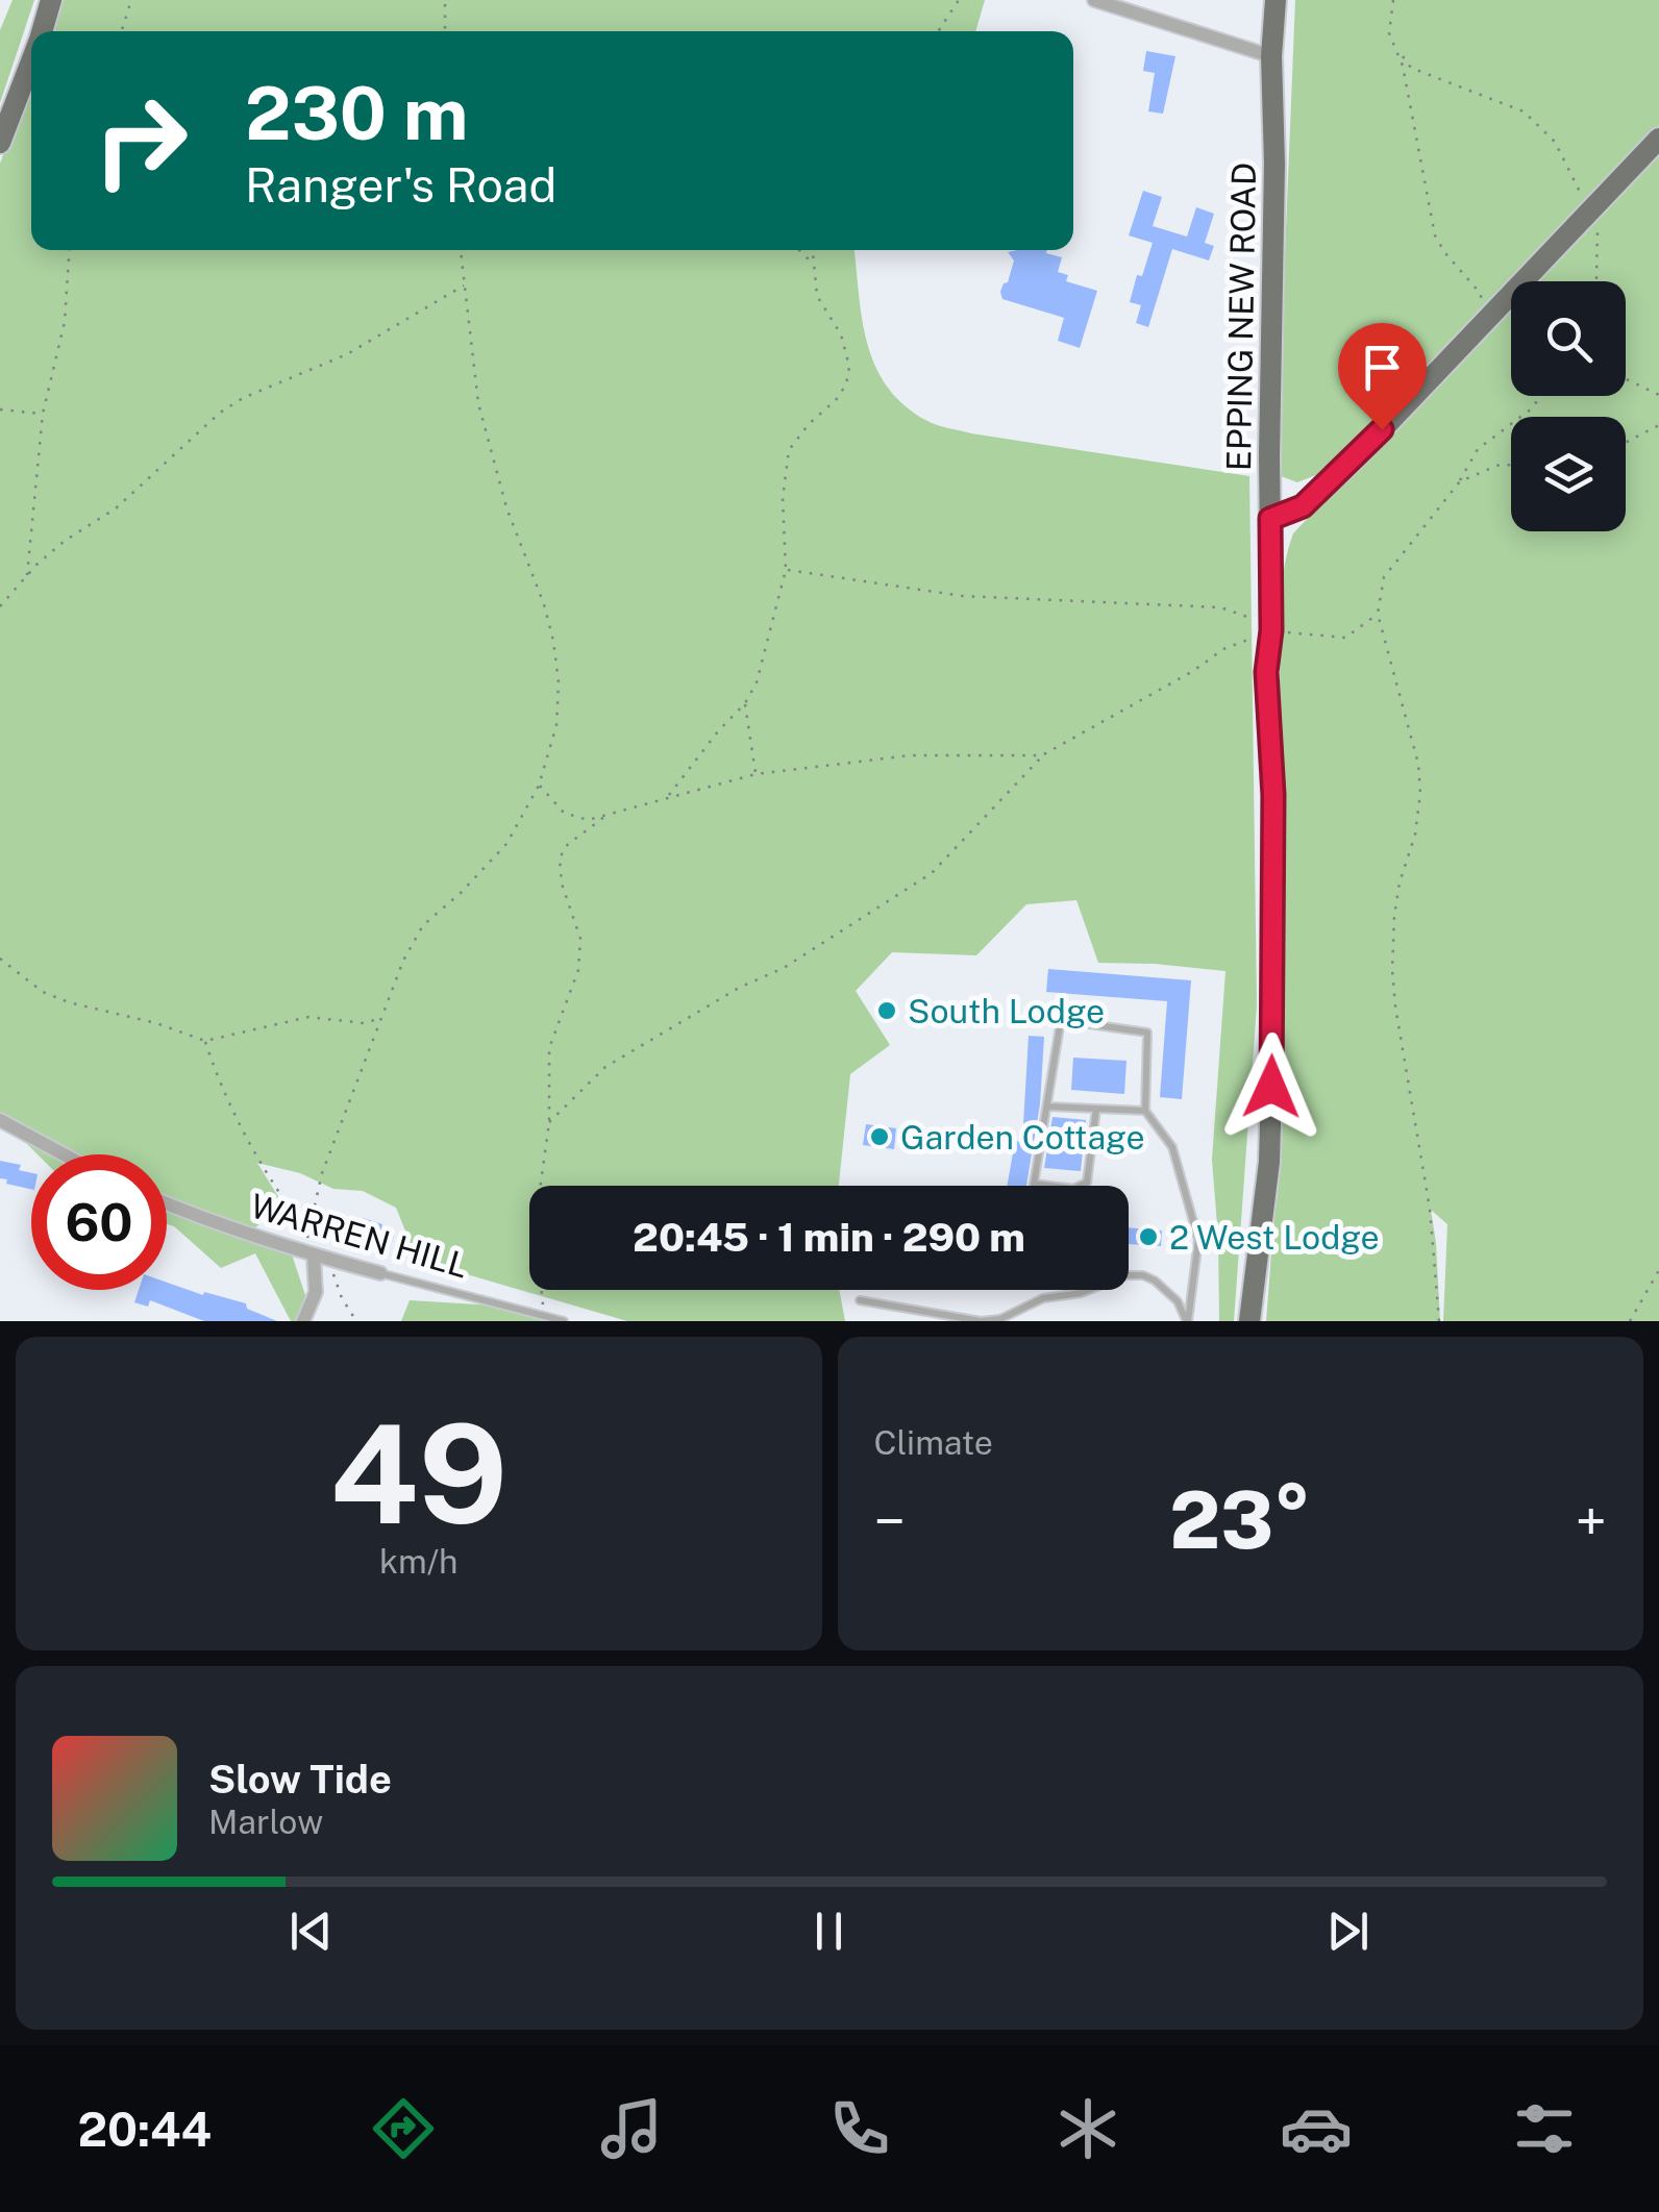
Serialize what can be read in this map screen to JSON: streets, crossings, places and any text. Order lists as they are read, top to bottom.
{
  "streets": {
    "main road": ["EPPING NEW ROAD"],
    "street": ["WARREN HILL"]
  },
  "places": ["South Lodge", "Garden Cottage", "2 West Lodge"],
  "page": {
    "turn": ["230 m", "Ranger's Road"],
    "limit": "60",
    "trip": "20:45 · 1 min · 290 m",
    "tile": [
      ["49", "km/h"],
      "Climate"
    ],
    "heat": ["−", "23°", "+"],
    "song": ["Slow Tide", "Marlow"],
    "tabs": "20:44"
  }
}
